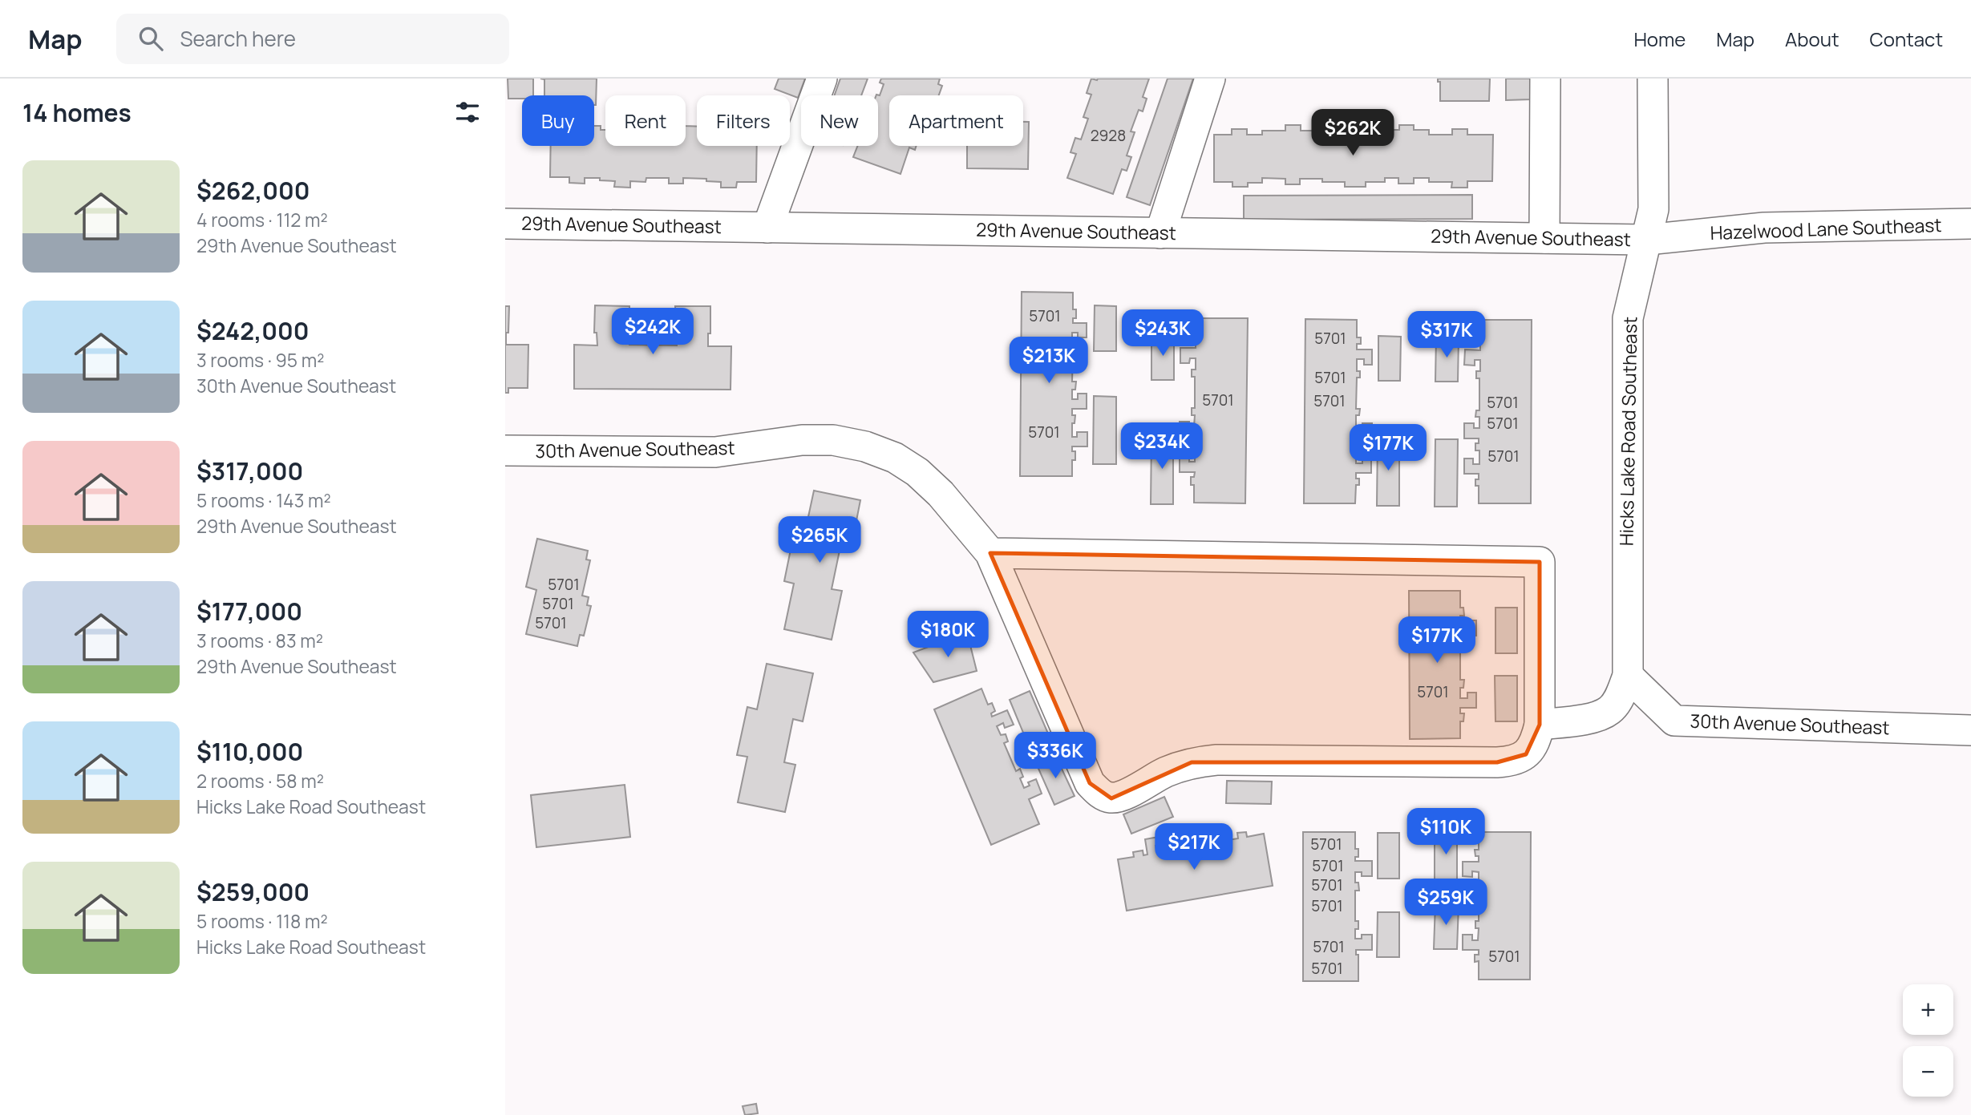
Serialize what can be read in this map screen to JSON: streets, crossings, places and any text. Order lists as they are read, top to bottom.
{
  "streets": {
    "street": [
      "29th Avenue Southeast",
      "Hazelwood Lane Southeast",
      "Hicks Lake Road Southeast",
      "30th Avenue Southeast"
    ]
  },
  "crossings": [
    ["29th Avenue Southeast", "Hazelwood Lane Southeast"],
    ["29th Avenue Southeast", "Hicks Lake Road Southeast"],
    ["Hazelwood Lane Southeast", "Hicks Lake Road Southeast"],
    ["Hicks Lake Road Southeast", "30th Avenue Southeast"]
  ],
  "house_numbers": [
    "2928",
    "5701",
    "5701",
    "5701",
    "5701",
    "5701",
    "5701",
    "5701",
    "5701",
    "5701",
    "5701",
    "5701",
    "5701",
    "5701",
    "5701",
    "5701",
    "5701",
    "5701",
    "5701",
    "5701",
    "5701"
  ],
  "page": {
    "header": "Map",
    "search": "Search here",
    "nav": [
      "Home",
      "Map",
      "About",
      "Contact"
    ],
    "heading": "14 homes",
    "chip": [
      "Buy",
      "Rent",
      "Filters",
      "New",
      "Apartment"
    ],
    "price": [
      "$262K",
      "$242K",
      "$243K",
      "$317K",
      "$213K",
      "$234K",
      "$177K",
      "$265K",
      "$180K",
      "$177K",
      "$336K",
      "$110K",
      "$217K",
      "$259K"
    ],
    "list": [
      {
        "name": "$262,000",
        "note": "4 rooms · 112 m² · 29th Avenue Southeast"
      },
      {
        "name": "$242,000",
        "note": "3 rooms · 95 m² · 30th Avenue Southeast"
      },
      {
        "name": "$317,000",
        "note": "5 rooms · 143 m² · 29th Avenue Southeast"
      },
      {
        "name": "$177,000",
        "note": "3 rooms · 83 m² · 29th Avenue Southeast"
      },
      {
        "name": "$110,000",
        "note": "2 rooms · 58 m² · Hicks Lake Road Southeast"
      },
      {
        "name": "$259,000",
        "note": "5 rooms · 118 m² · Hicks Lake Road Southeast"
      }
    ],
    "map_buttons": ["+", "−"]
  }
}
